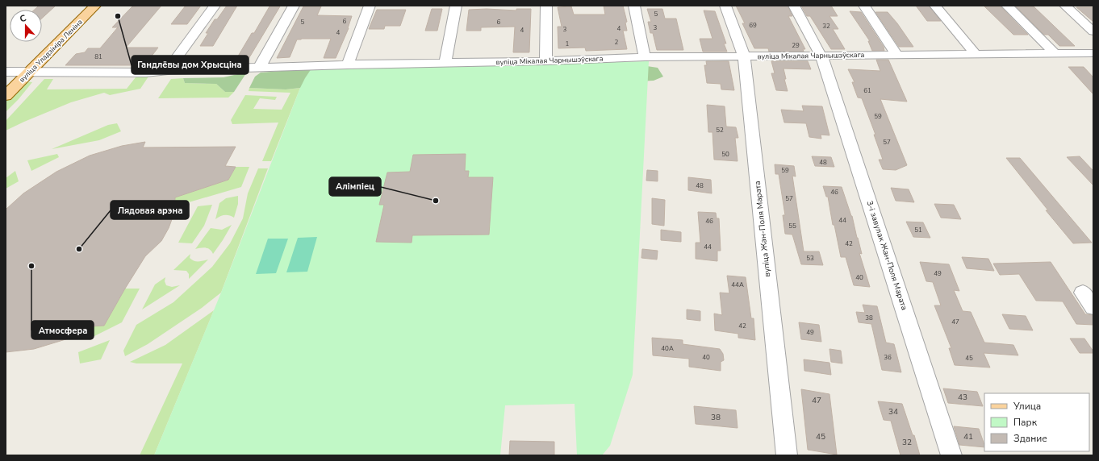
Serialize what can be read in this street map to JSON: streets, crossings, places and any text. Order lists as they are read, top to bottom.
{
  "streets": {
    "main road": ["вуліца Уладзіміра Леніна"],
    "street": ["вуліца Мікалая Чарнышэўскага", "вуліца Жан-Поля Марата", "3-і завулак Жан-Поля Марата"]
  },
  "crossings": [
    ["вуліца Уладзіміра Леніна", "вуліца Мікалая Чарнышэўскага"],
    ["вуліца Мікалая Чарнышэўскага", "вуліца Жан-Поля Марата"],
    ["вуліца Мікалая Чарнышэўскага", "3-і завулак Жан-Поля Марата"]
  ],
  "places": [
    "Гандлёвы дом Хрысціна",
    "Алімпіец",
    "Лядовая арэна",
    "Атмосфера"
  ],
  "house_numbers": [
    "5",
    "6",
    "5",
    "6",
    "69",
    "32",
    "3",
    "4",
    "3",
    "4",
    "4",
    "2",
    "1",
    "29",
    "81",
    "61",
    "59",
    "52",
    "57",
    "50",
    "48",
    "59",
    "48",
    "46",
    "57",
    "44",
    "46",
    "55",
    "51",
    "42",
    "44",
    "53",
    "49",
    "40",
    "44А",
    "38",
    "47",
    "42",
    "49",
    "40А",
    "40",
    "36",
    "45",
    "43",
    "47",
    "34",
    "38",
    "45",
    "41",
    "32"
  ],
  "legend": ["Улица", "Парк", "Здание"],
  "north": "top"
}
